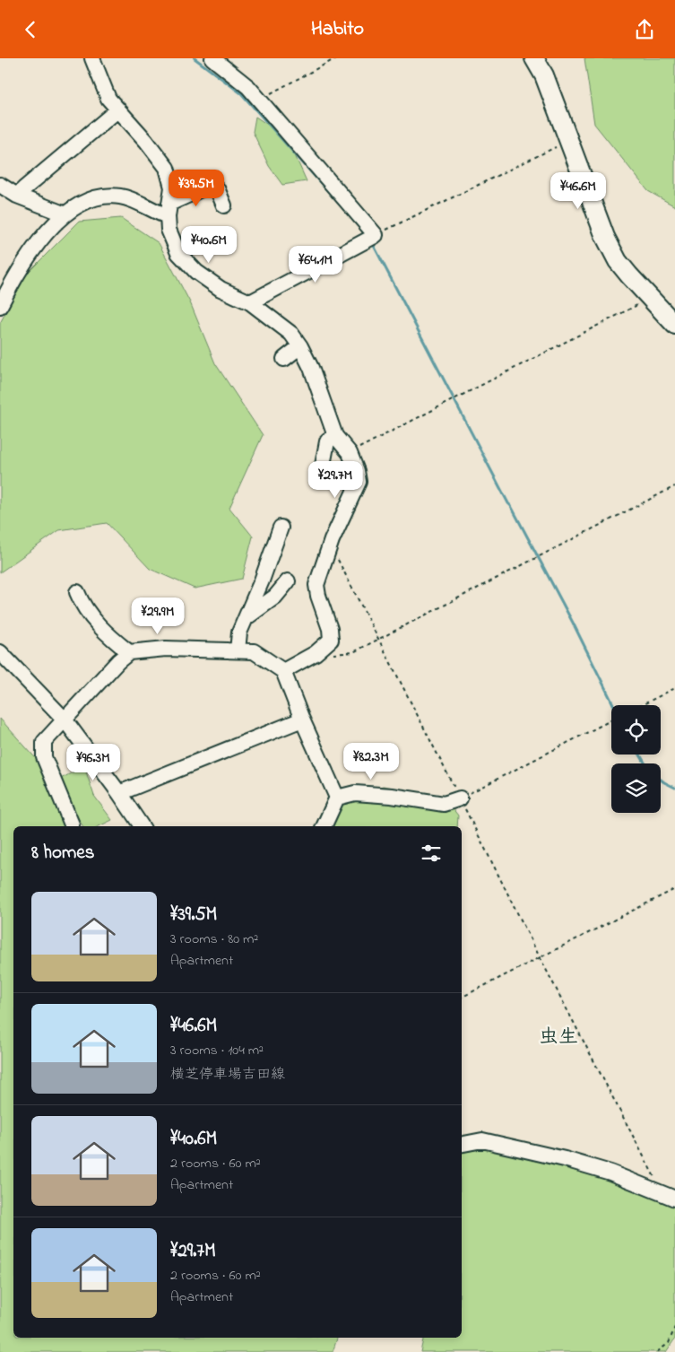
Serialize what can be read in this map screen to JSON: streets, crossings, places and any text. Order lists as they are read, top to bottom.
{
  "districts": ["虫生"],
  "page": {
    "header": "Habito",
    "price": [
      "¥39.5M",
      "¥46.6M",
      "¥40.6M",
      "¥64.1M",
      "¥29.7M",
      "¥29.9M",
      "¥82.3M",
      "¥96.3M"
    ],
    "heading": "8 homes",
    "list": [
      {
        "name": "¥39.5M",
        "note": "3 rooms · 80 m² · Apartment"
      },
      {
        "name": "¥46.6M",
        "note": "3 rooms · 104 m² · 横芝停車場吉田線"
      },
      {
        "name": "¥40.6M",
        "note": "2 rooms · 60 m² · Apartment"
      },
      {
        "name": "¥29.7M",
        "note": "2 rooms · 60 m² · Apartment"
      }
    ]
  }
}
